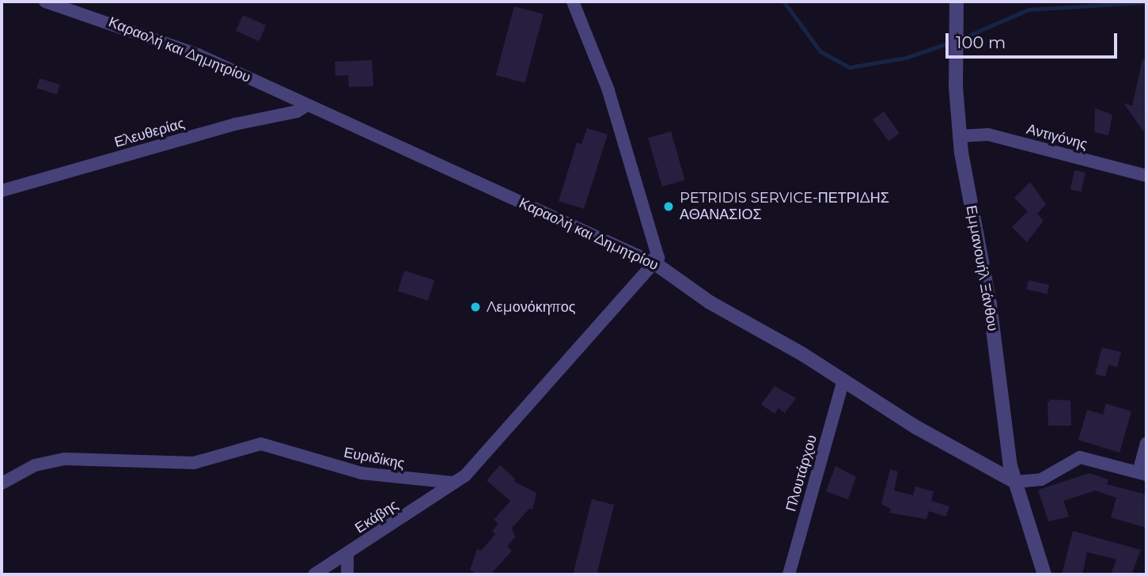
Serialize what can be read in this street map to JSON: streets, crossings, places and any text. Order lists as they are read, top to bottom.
{
  "streets": {
    "street": [
      "Καραολή και Δημητρίου",
      "Ελευθερίας",
      "Αντιγόνης",
      "Εμμανουήλ Ξάνθου",
      "Ευριδίκης",
      "Πλουτάρχου",
      "Εκάβης"
    ]
  },
  "crossings": [
    ["Καραολή και Δημητρίου", "Ελευθερίας"],
    ["Καραολή και Δημητρίου", "Εμμανουήλ Ξάνθου"],
    ["Καραολή και Δημητρίου", "Πλουτάρχου"],
    ["Αντιγόνης", "Εμμανουήλ Ξάνθου"],
    ["Ευριδίκης", "Εκάβης"]
  ],
  "places": ["PETRIDIS SERVICE-ΠΕΤΡΙΔΗΣ ΑΘΑΝΑΣΙΟΣ", "Λεμονόκηπος"],
  "scale_bar": "100 m"
}
